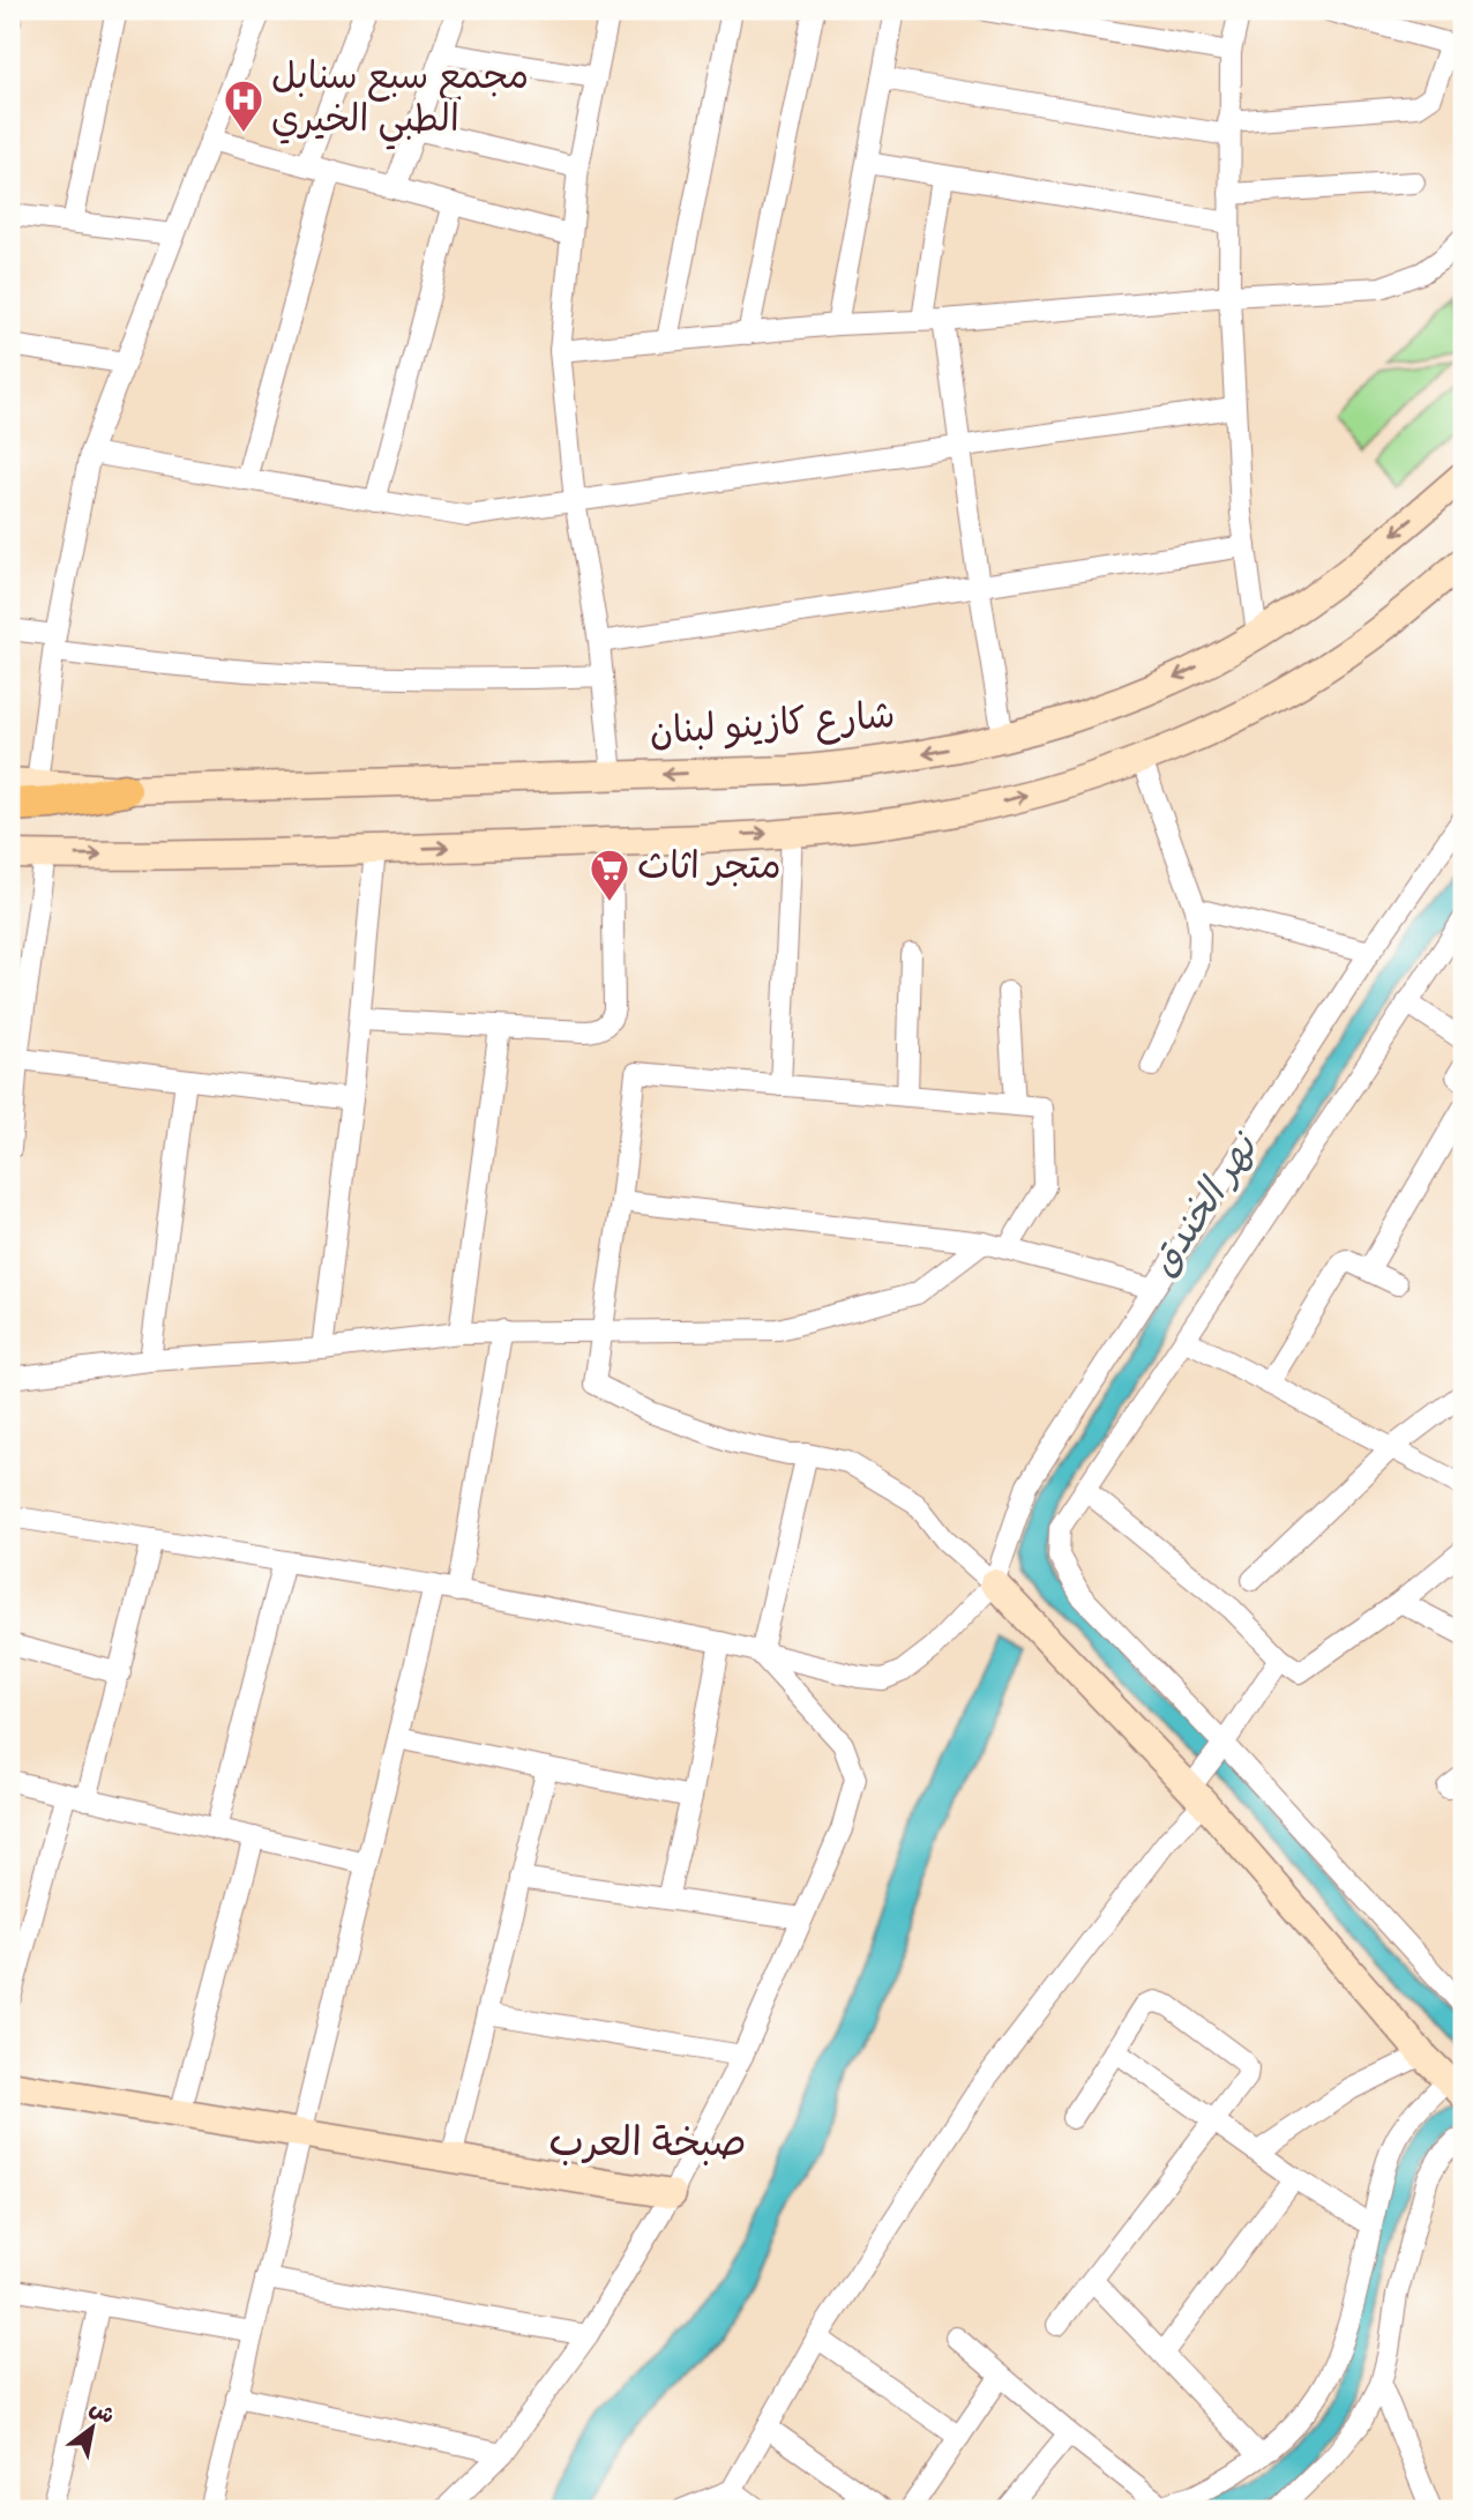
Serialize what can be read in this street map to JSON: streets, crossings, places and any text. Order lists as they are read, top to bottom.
{
  "streets": {
    "main road": ["شارع كازينو لبنان"]
  },
  "districts": ["صبخة العرب"],
  "water": ["نهر الخندق"],
  "places": {
    "hospital": ["مجمع سبع سنابل الطبي الخيري"],
    "supermarket": ["متجر اثاث"]
  },
  "north": "top right"
}
